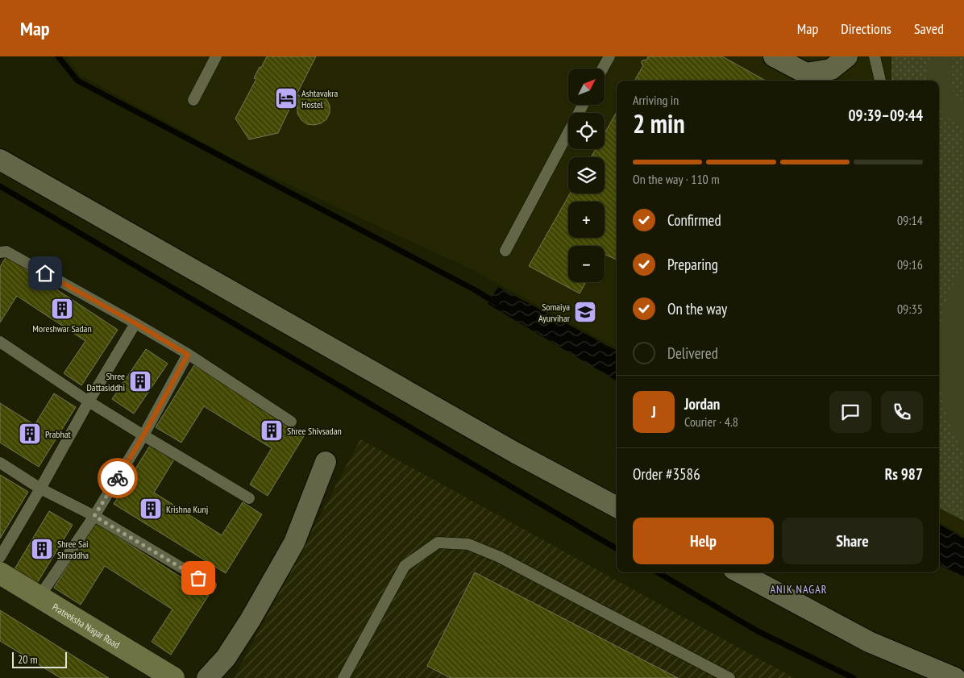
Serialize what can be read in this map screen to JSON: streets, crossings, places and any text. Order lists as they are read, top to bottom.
{
  "streets": {
    "street": ["Prateeksha Nagar Road"]
  },
  "districts": ["ANIK NAGAR"],
  "places": {
    "hotel": ["Ashtavakra Hostel"],
    "building": [
      "Moreshwar Sadan",
      "Shree Dattasiddhi",
      "Shree Shivsadan",
      "Prabhat",
      "Krishna Kunj",
      "Shree Sai Shraddha"
    ],
    "school or university": ["Somaiya Ayurvihar"]
  },
  "scale_bar": "20 m",
  "north": "top right",
  "page": {
    "header": "Map",
    "nav": ["Map", "Directions", "Saved"],
    "map_buttons": ["+", "−"],
    "heading": ["2 min", "Arriving in", "09:39–09:44"],
    "panel": [
      "Jordan",
      "Courier · 4.8",
      "Order #3586",
      "Rs 987"
    ],
    "bar": "On the way · 110 m",
    "list": [
      ["Confirmed", "09:14"],
      ["Preparing", "09:16"],
      ["On the way", "09:35"],
      "Delivered"
    ],
    "round": "J",
    "buttons": ["Help", "Share"],
    "scale": "20 m"
  }
}
